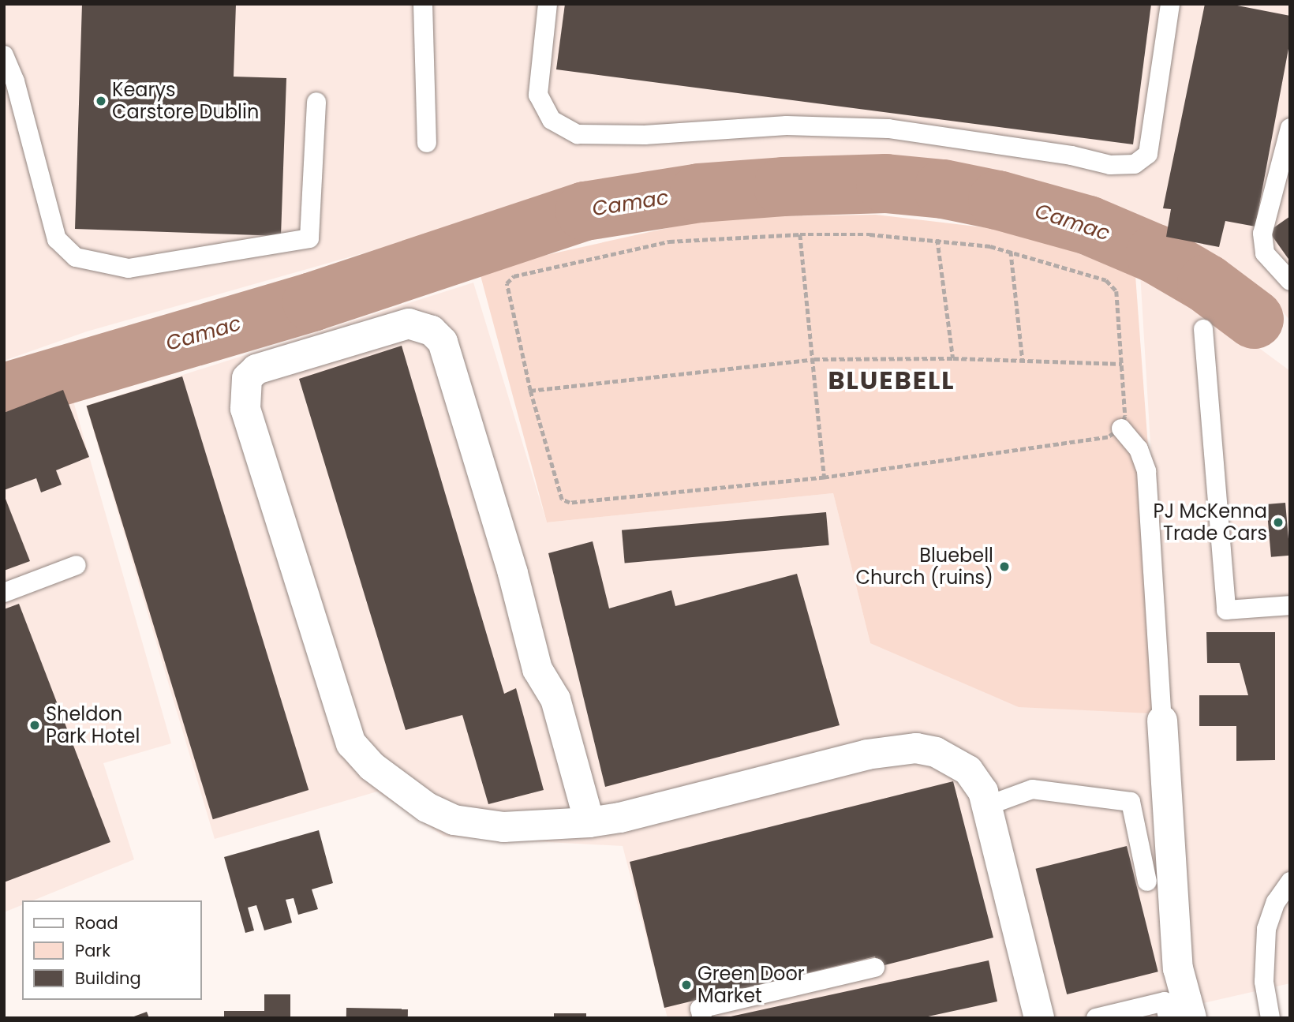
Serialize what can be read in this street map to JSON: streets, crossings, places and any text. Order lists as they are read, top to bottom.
{
  "districts": ["BLUEBELL"],
  "water": ["Camac"],
  "places": [
    "Kearys Carstore Dublin",
    "PJ McKenna Trade Cars",
    "Bluebell Church (ruins)",
    "Sheldon Park Hotel",
    "Green Door Market"
  ],
  "legend": ["Road", "Park", "Building"]
}
